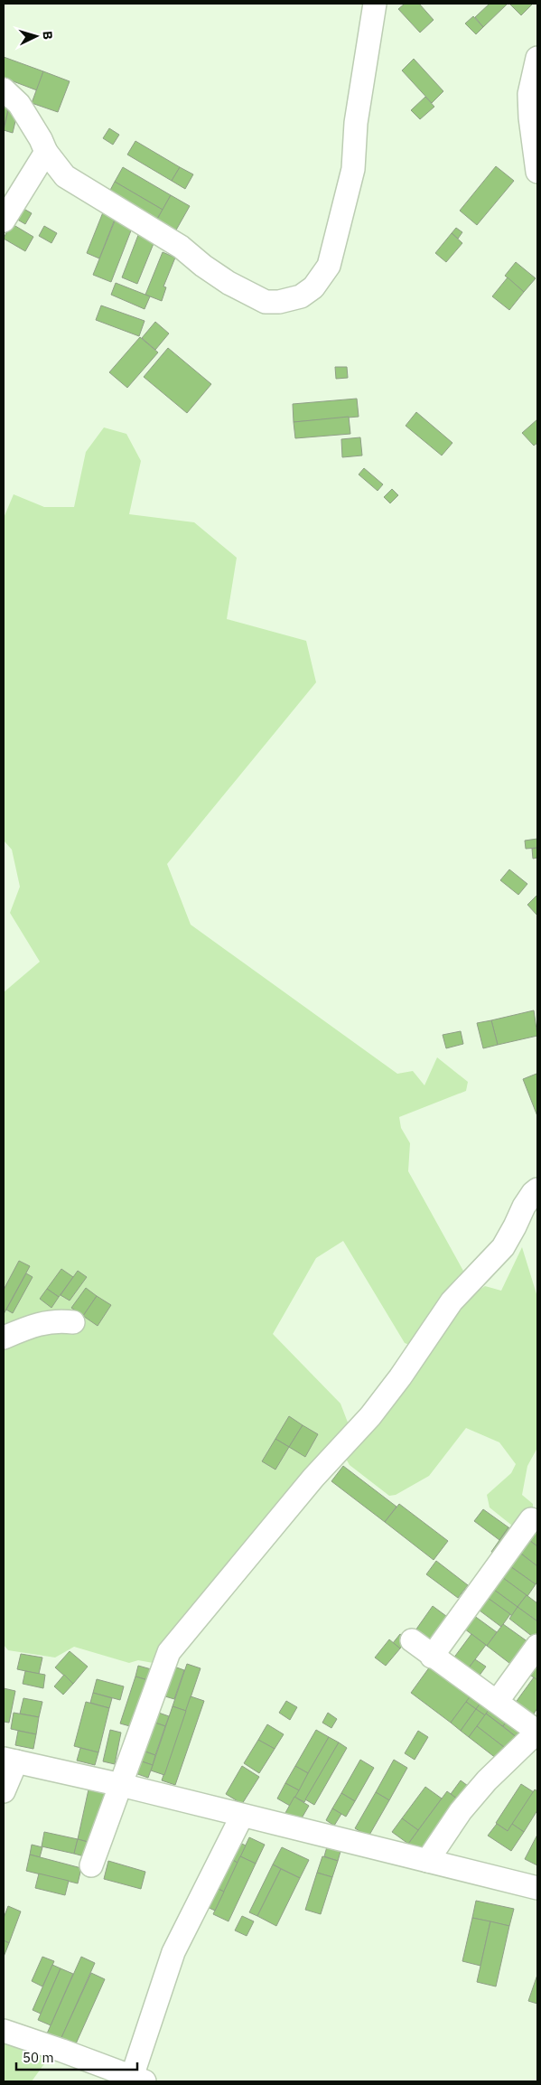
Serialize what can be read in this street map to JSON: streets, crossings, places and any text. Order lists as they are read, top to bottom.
{
  "scale_bar": "50 m",
  "north": "right"
}
